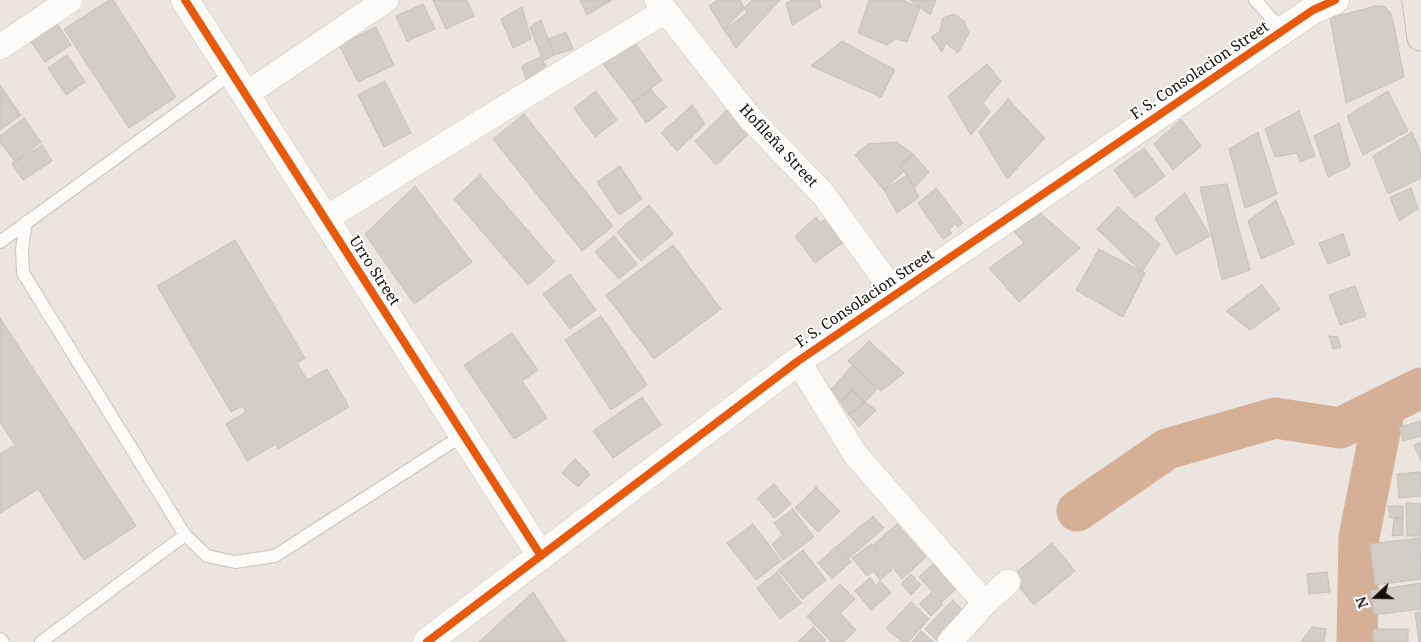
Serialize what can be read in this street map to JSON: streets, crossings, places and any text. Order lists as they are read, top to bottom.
{
  "streets": {
    "street": ["F. S. Consolacion Street", "Hofileña Street", "Urro Street"]
  },
  "crossings": [
    ["F. S. Consolacion Street", "Hofileña Street"],
    ["F. S. Consolacion Street", "Urro Street"]
  ],
  "north": "left"
}
